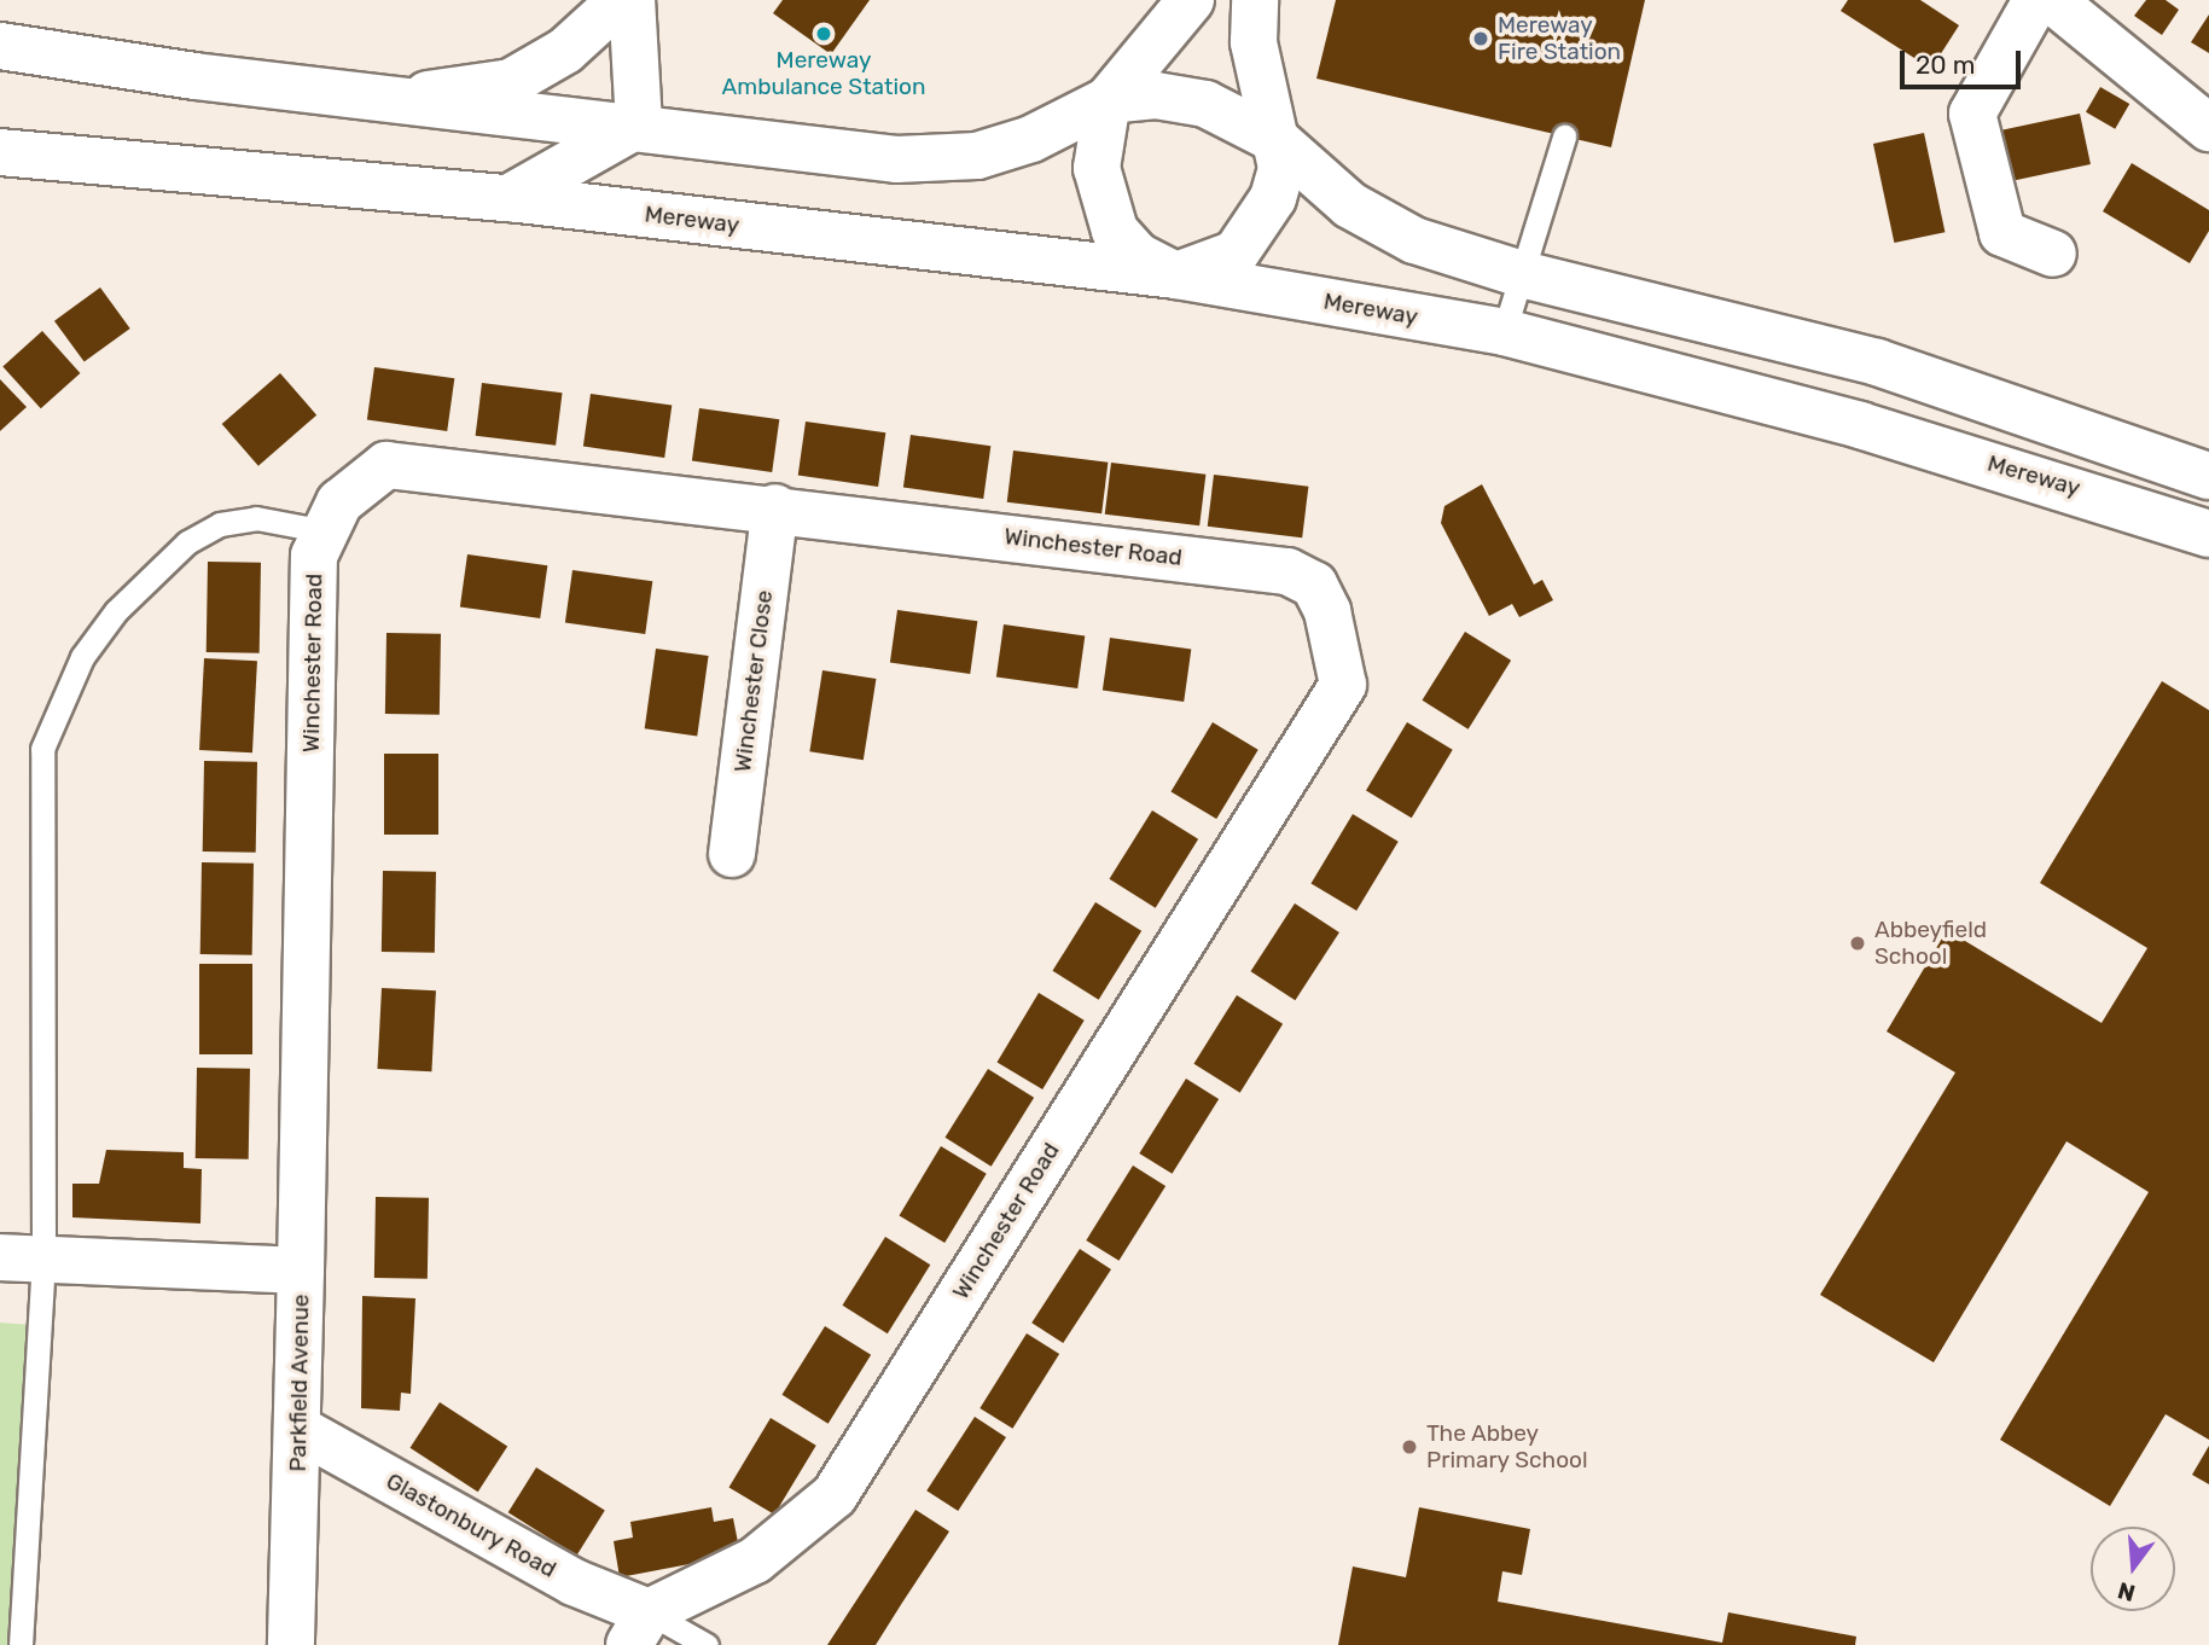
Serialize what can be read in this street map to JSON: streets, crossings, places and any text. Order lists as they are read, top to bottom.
{
  "streets": {
    "main road": [
      "Mereway",
      "Winchester Road",
      "Winchester Close",
      "Parkfield Avenue",
      "Glastonbury Road"
    ]
  },
  "crossings": [
    ["Winchester Road", "Winchester Close"],
    ["Winchester Road", "Parkfield Avenue"],
    ["Winchester Road", "Glastonbury Road"],
    ["Parkfield Avenue", "Glastonbury Road"]
  ],
  "places": [
    "Mereway Ambulance Station",
    "Mereway Fire Station",
    "Abbeyfield School",
    "The Abbey Primary School"
  ],
  "scale_bar": "20 m",
  "north": "bottom"
}
